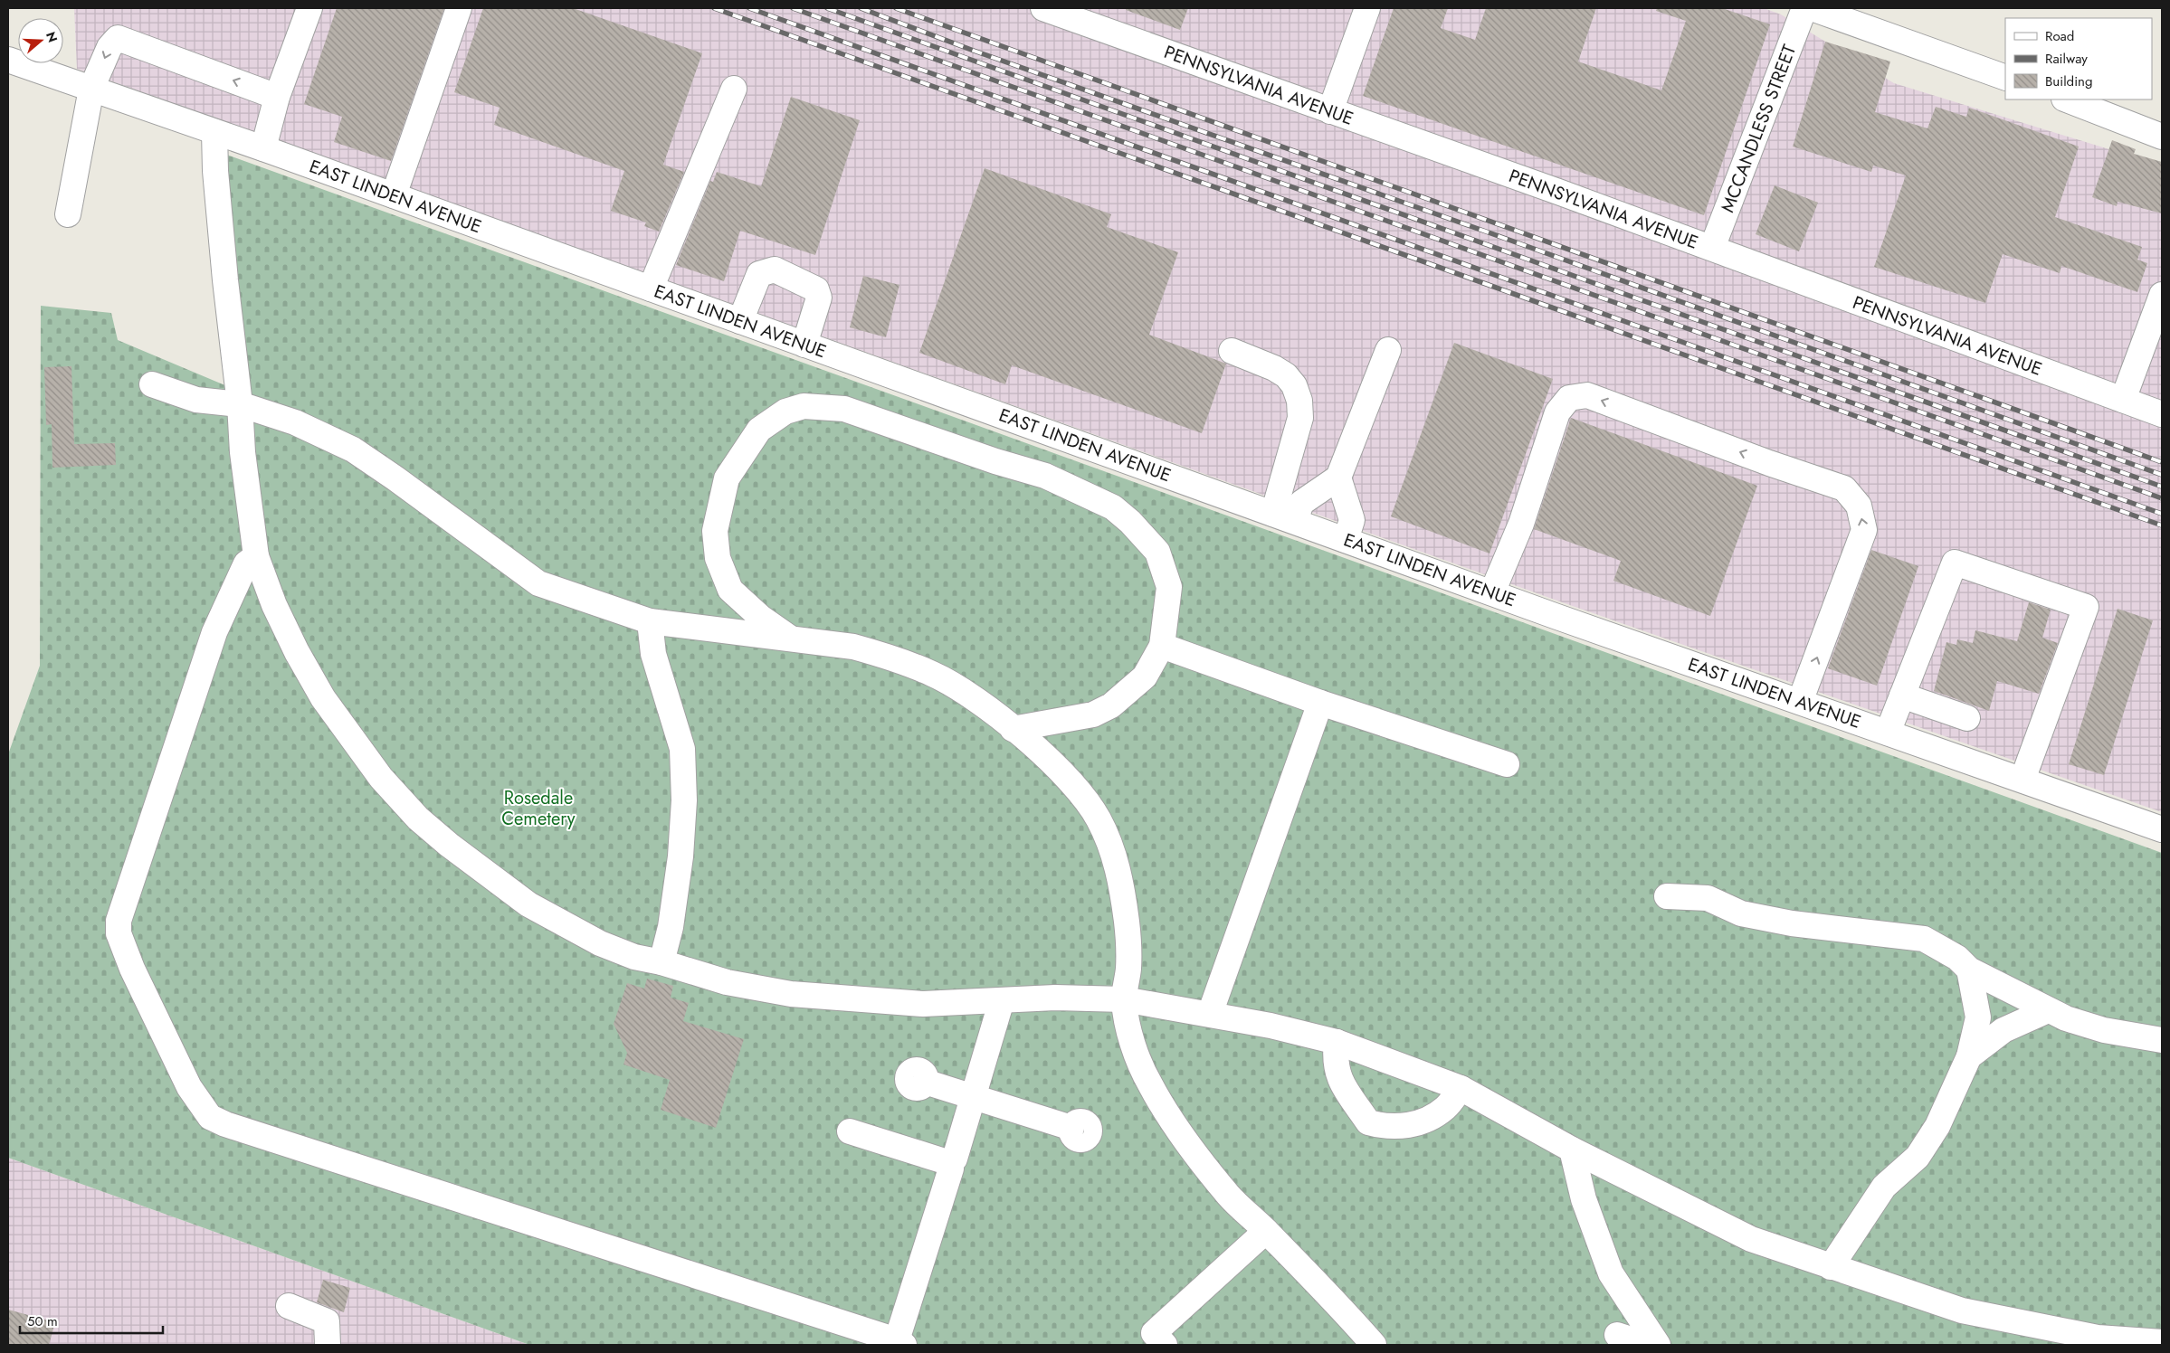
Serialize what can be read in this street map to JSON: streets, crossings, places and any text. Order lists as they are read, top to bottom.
{
  "streets": {
    "street": ["PENNSYLVANIA AVENUE", "MCCANDLESS STREET", "EAST LINDEN AVENUE"]
  },
  "crossings": [
    ["PENNSYLVANIA AVENUE", "MCCANDLESS STREET"]
  ],
  "parks": ["Rosedale Cemetery"],
  "legend": ["Road", "Railway", "Building"],
  "scale_bar": "50 m",
  "north": "right"
}
